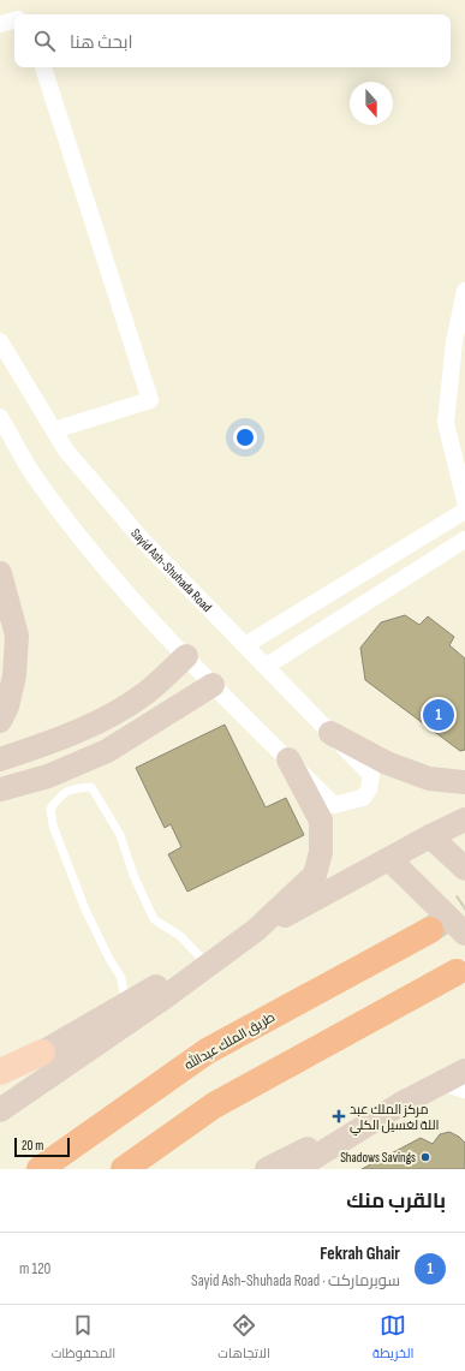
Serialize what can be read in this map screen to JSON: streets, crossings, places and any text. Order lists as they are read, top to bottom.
{
  "streets": {
    "highway": ["طريق الملك عبدالله"],
    "street": ["Sayid Ash-Shuhada Road"]
  },
  "places": {
    "health": ["مركز الملك عبد اللة لغسيل الكلي"],
    "other": ["Shadows Savings"]
  },
  "scale_bar": "20 m",
  "north": "bottom",
  "page": {
    "search": "ابحث هنا",
    "pins": "1",
    "scale": "20 m",
    "heading": "بالقرب منك",
    "list": [
      {
        "mark": "1",
        "name": "Fekrah Ghair",
        "note": "سوبرماركت · Sayid Ash-Shuhada Road",
        "value": "120 m"
      }
    ],
    "nav": ["الخريطة", "الاتجاهات", "المحفوظات"]
  }
}
